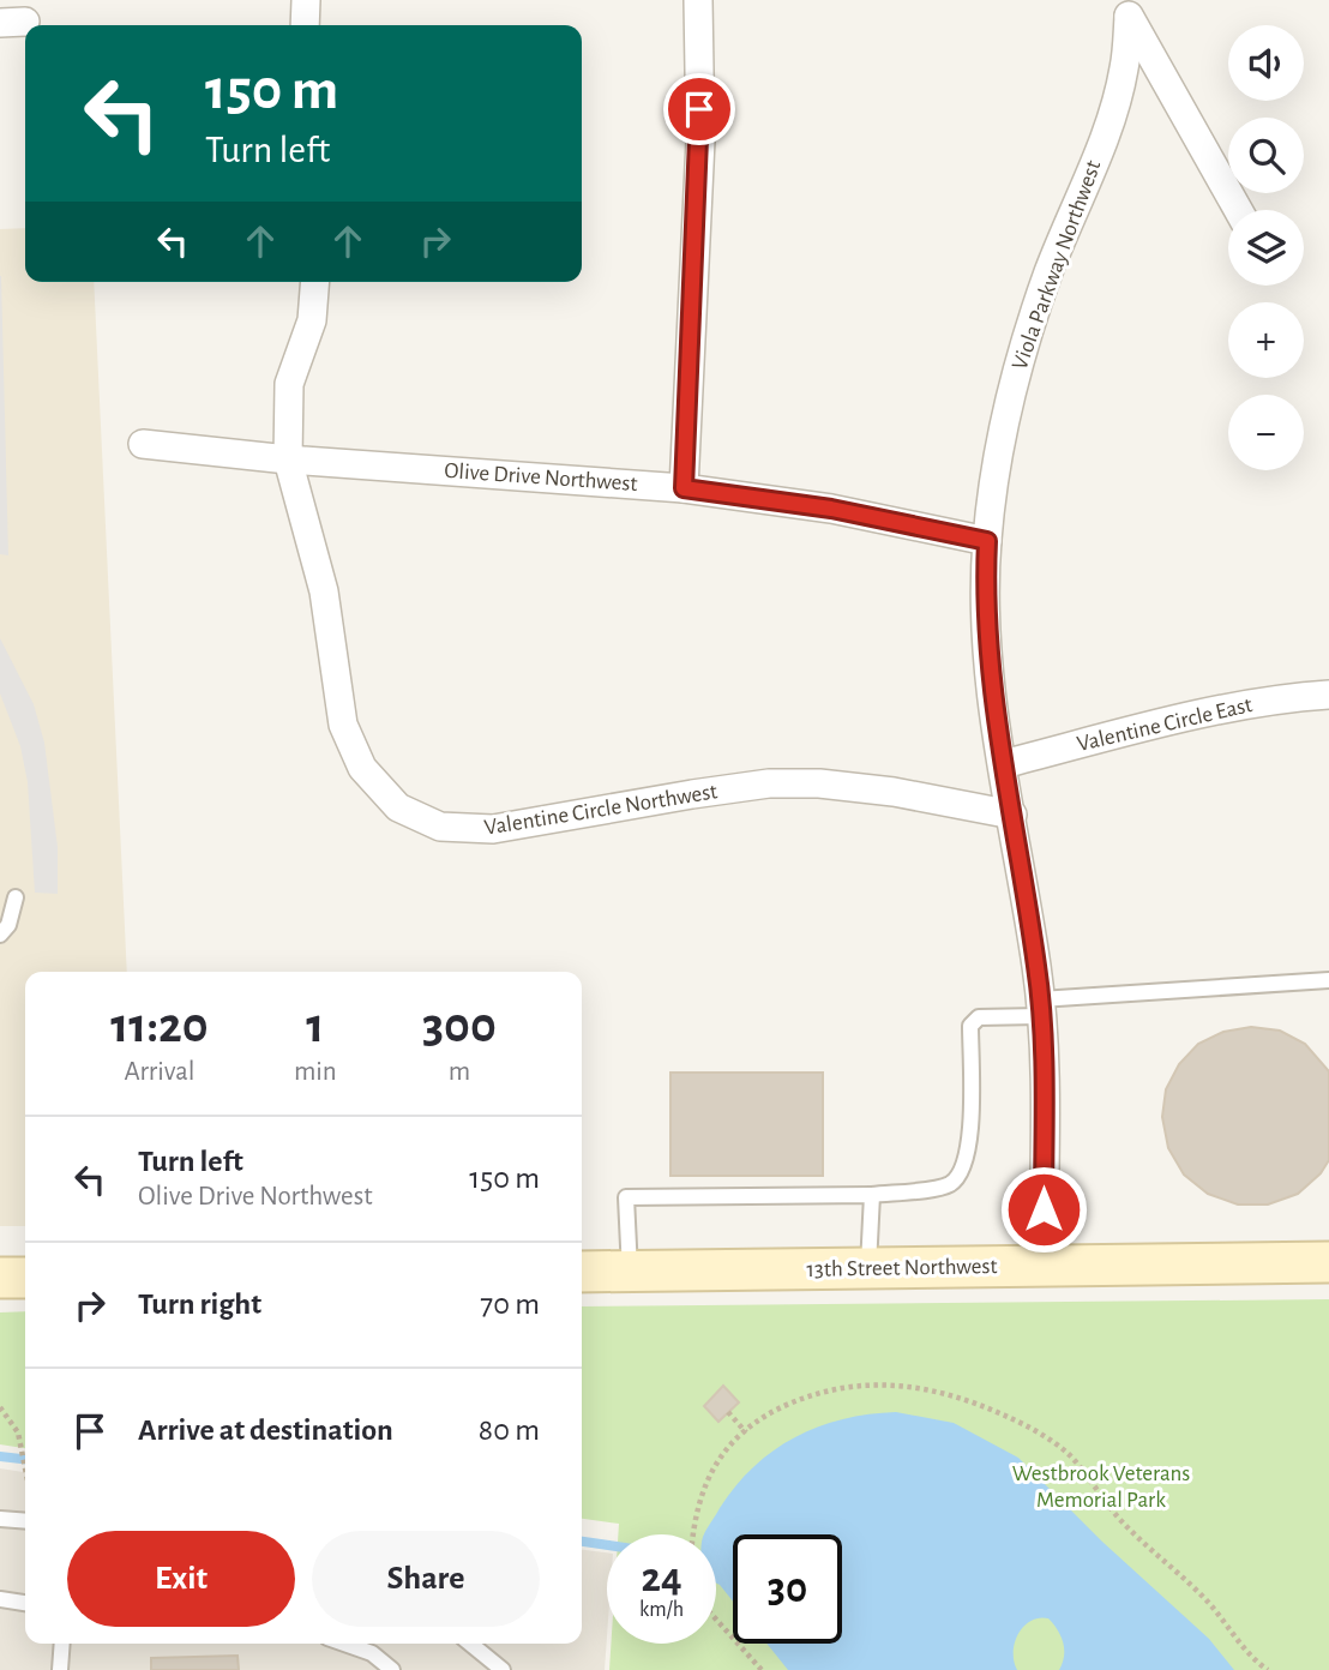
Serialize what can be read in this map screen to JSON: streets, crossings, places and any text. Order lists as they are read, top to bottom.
{
  "streets": {
    "main road": ["13th Street Northwest"],
    "street": [
      "Viola Parkway Northwest",
      "Olive Drive Northwest",
      "Valentine Circle East",
      "Valentine Circle Northwest"
    ]
  },
  "crossings": [
    ["Viola Parkway Northwest", "Olive Drive Northwest"],
    ["Viola Parkway Northwest", "Valentine Circle East"],
    ["Viola Parkway Northwest", "Valentine Circle Northwest"],
    ["Viola Parkway Northwest", "13th Street Northwest"],
    ["Olive Drive Northwest", "Valentine Circle Northwest"]
  ],
  "parks": ["Westbrook Veterans Memorial Park"],
  "page": {
    "map_buttons": ["+", "−"],
    "turn": ["150 m", "Turn left"],
    "eta": [
      "11:20",
      "Arrival",
      "1",
      "min",
      "300",
      "m"
    ],
    "list": [
      {
        "name": "Turn left",
        "note": "Olive Drive Northwest",
        "value": "150 m"
      },
      {
        "name": "Turn right",
        "value": "70 m"
      },
      {
        "name": "Arrive at destination",
        "value": "80 m"
      }
    ],
    "buttons": ["Exit", "Share"],
    "speed": "24 km/h",
    "limit": "30"
  }
}
